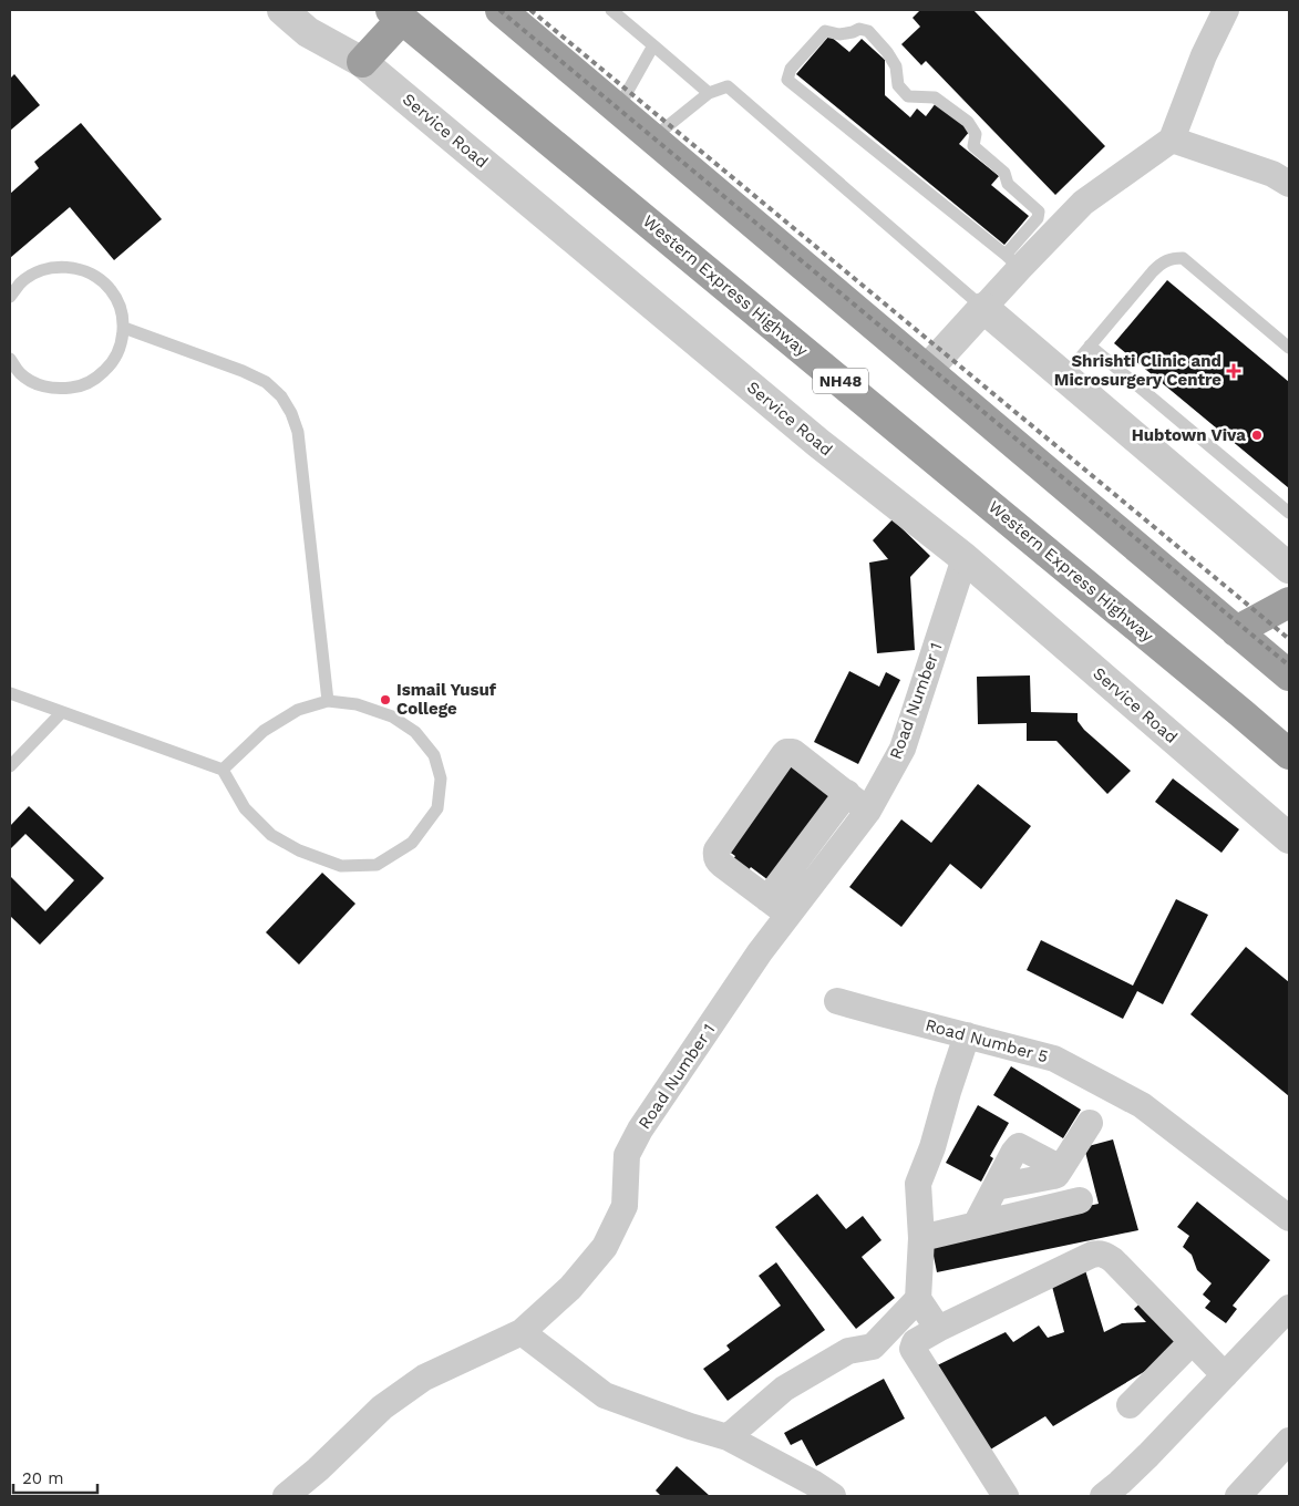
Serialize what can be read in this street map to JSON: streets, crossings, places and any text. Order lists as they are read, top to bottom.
{
  "streets": {
    "highway": ["Western Express Highway", "NH48"],
    "street": ["Service Road", "Road Number 1", "Road Number 5"]
  },
  "crossings": [
    ["Service Road", "Road Number 1"]
  ],
  "places": {
    "health": ["Shrishti Clinic and Microsurgery Centre"],
    "other": ["Hubtown Viva", "Ismail Yusuf College"]
  },
  "scale_bar": "20 m"
}
